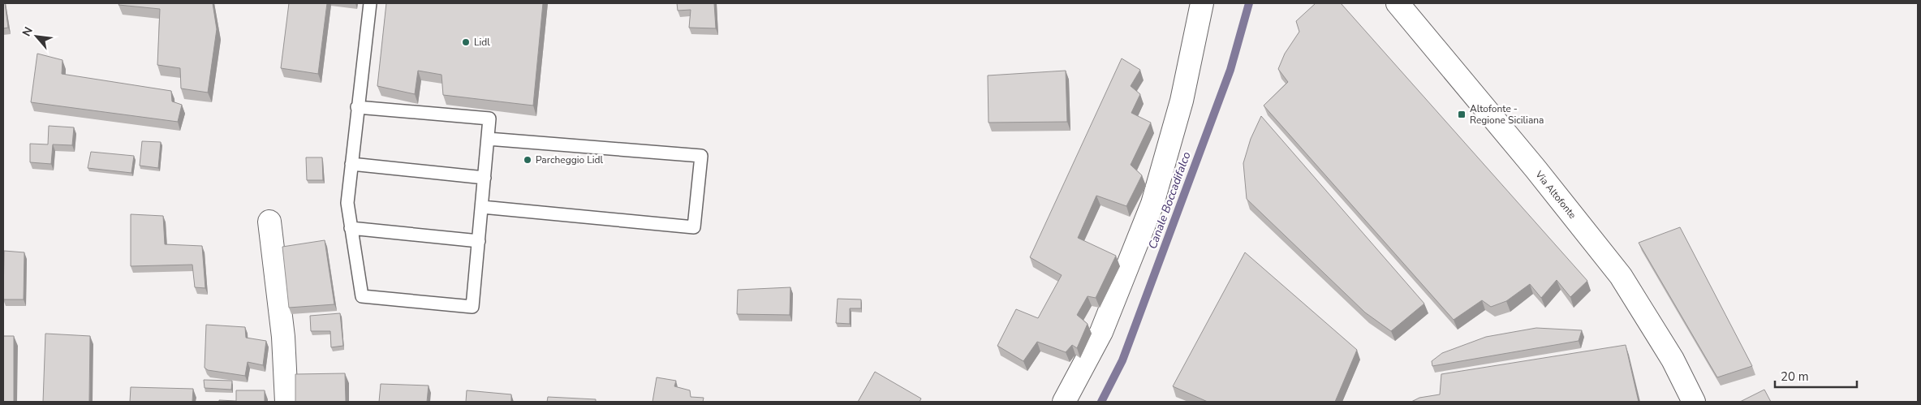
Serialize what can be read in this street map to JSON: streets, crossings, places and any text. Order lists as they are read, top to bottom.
{
  "streets": {
    "street": ["Via Altofonte"]
  },
  "water": ["Canale Boccadifalco"],
  "places": {
    "other": ["Lidl", "Parcheggio Lidl"],
    "transit": ["Altofonte - Regione Siciliana"]
  },
  "scale_bar": "20 m",
  "north": "top left"
}
